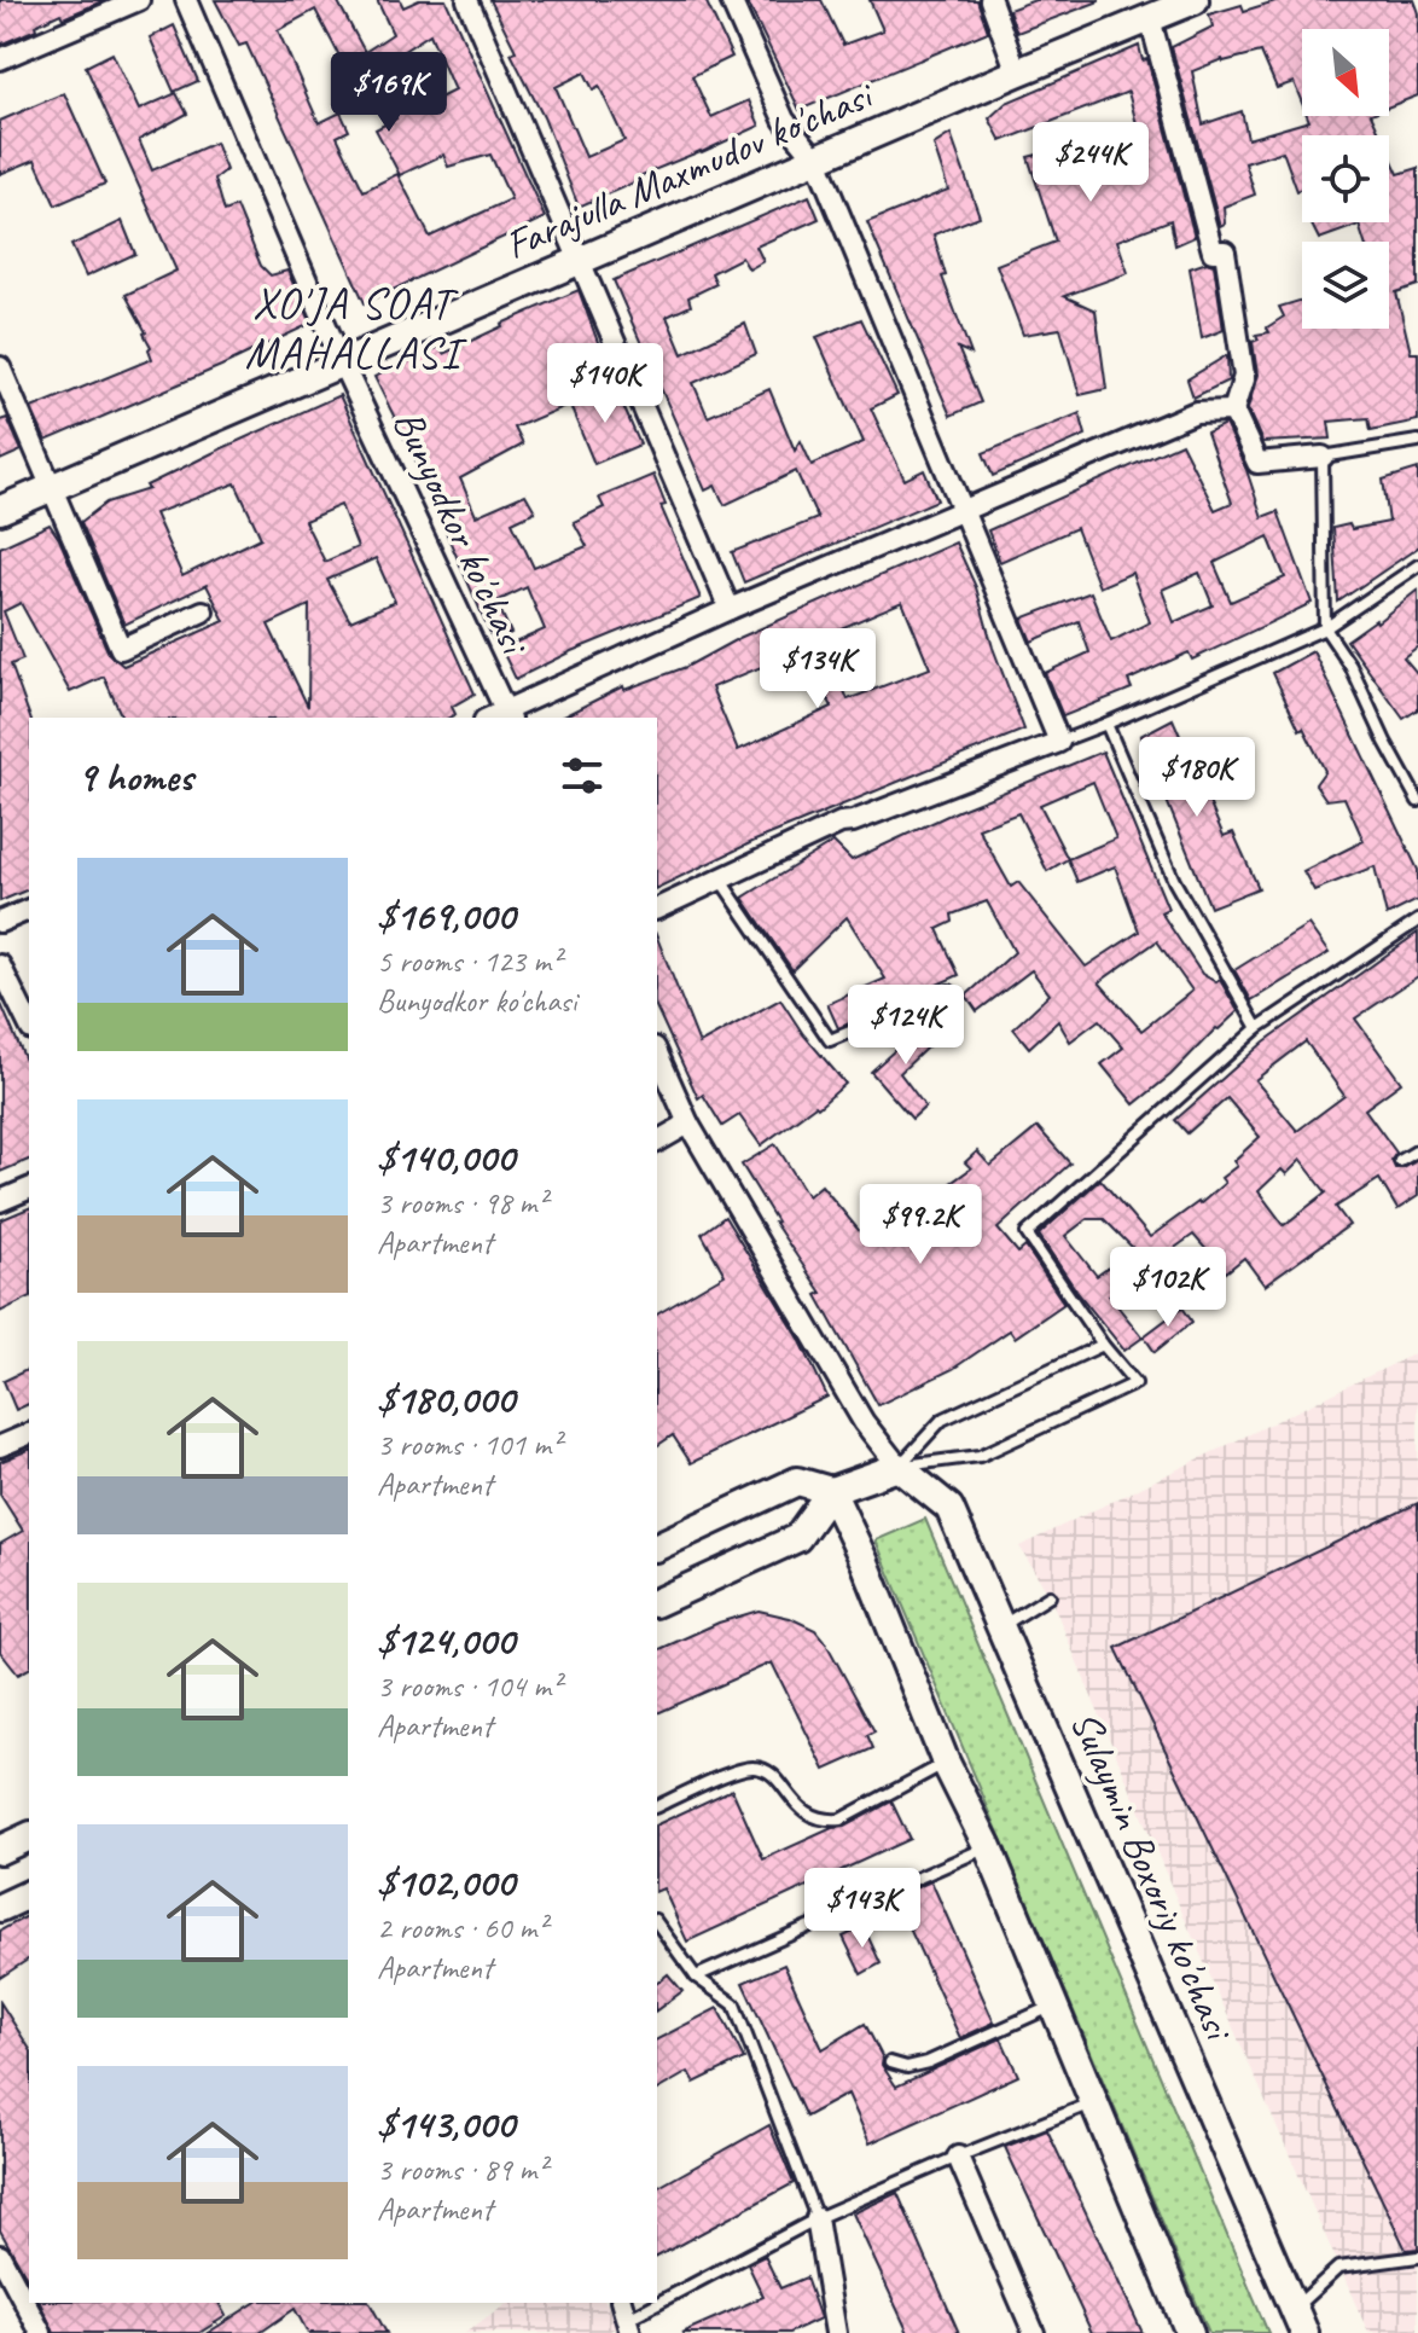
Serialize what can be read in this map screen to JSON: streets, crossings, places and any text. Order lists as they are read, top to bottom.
{
  "streets": {
    "main road": ["Farajulla Maxmudov ko'chasi", "Sulaymin Boxoriy ko'chasi"],
    "street": ["Bunyodkor ko'chasi"]
  },
  "crossings": [
    ["Farajulla Maxmudov ko'chasi", "Bunyodkor ko'chasi"]
  ],
  "districts": ["XO'JA SOAT MAHALLASI"],
  "north": "bottom right",
  "page": {
    "price": [
      "$169K",
      "$244K",
      "$140K",
      "$134K",
      "$180K",
      "$124K",
      "$99.2K",
      "$102K",
      "$143K"
    ],
    "heading": "9 homes",
    "list": [
      {
        "name": "$169,000",
        "note": "5 rooms · 123 m² · Bunyodkor ko'chasi"
      },
      {
        "name": "$140,000",
        "note": "3 rooms · 98 m² · Apartment"
      },
      {
        "name": "$180,000",
        "note": "3 rooms · 101 m² · Apartment"
      },
      {
        "name": "$124,000",
        "note": "3 rooms · 104 m² · Apartment"
      },
      {
        "name": "$102,000",
        "note": "2 rooms · 60 m² · Apartment"
      },
      {
        "name": "$143,000",
        "note": "3 rooms · 89 m² · Apartment"
      }
    ]
  }
}
